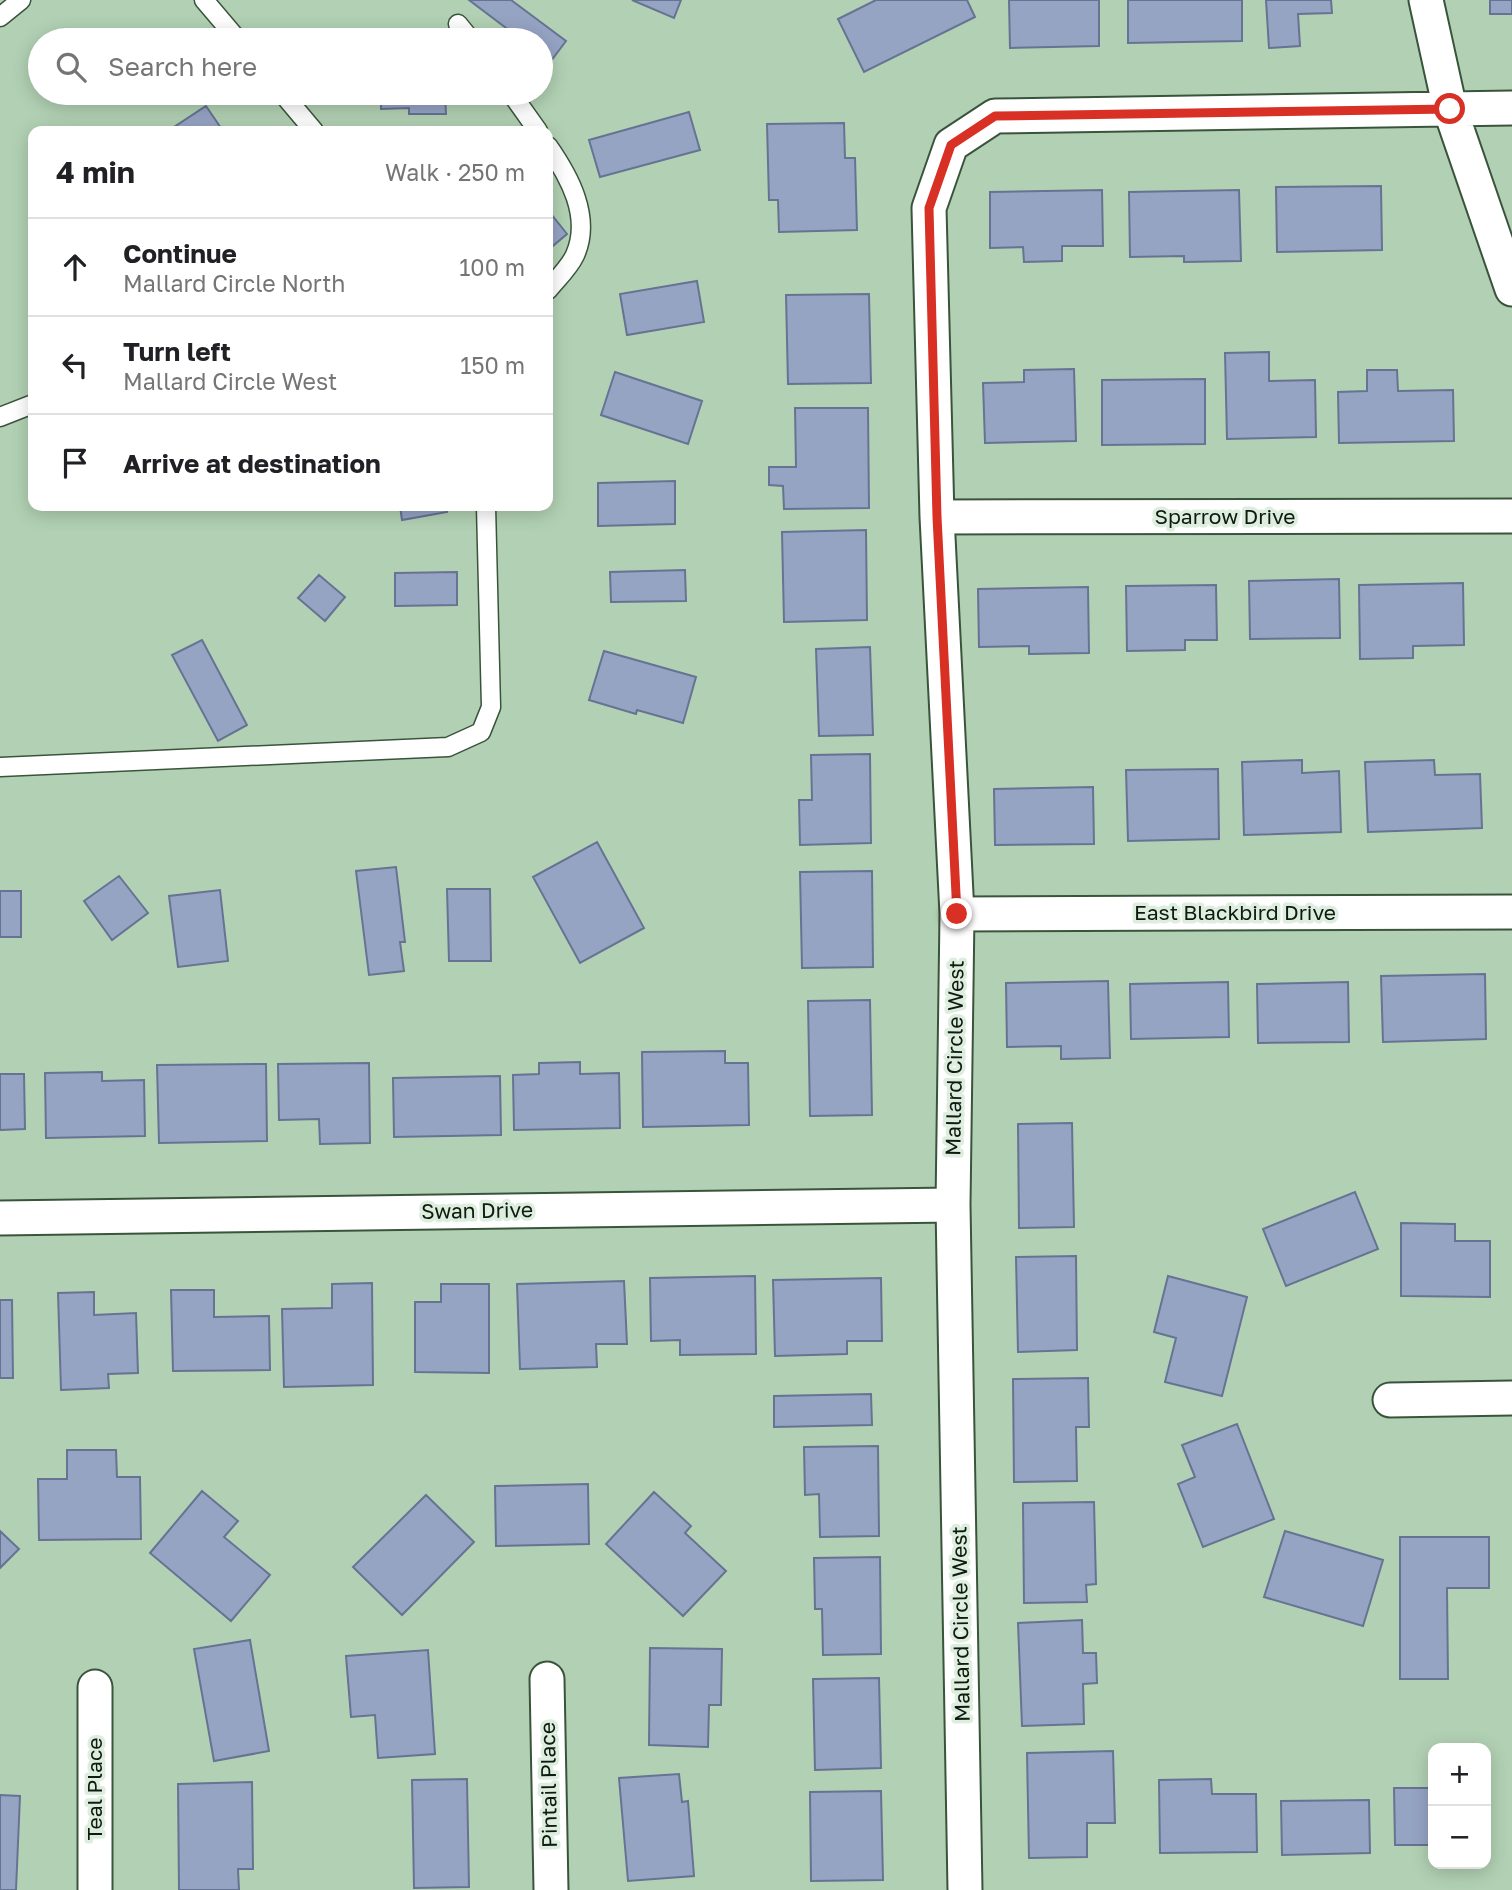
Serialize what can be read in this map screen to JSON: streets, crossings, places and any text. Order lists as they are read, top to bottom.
{
  "streets": {
    "street": [
      "Sparrow Drive",
      "East Blackbird Drive",
      "Mallard Circle West",
      "Swan Drive",
      "Pintail Place",
      "Teal Place"
    ]
  },
  "crossings": [
    ["Sparrow Drive", "Mallard Circle West"],
    ["East Blackbird Drive", "Mallard Circle West"],
    ["Mallard Circle West", "Swan Drive"]
  ],
  "page": {
    "search": "Search here",
    "heading": ["4 min", "Walk · 250 m"],
    "list": [
      ["Continue", "Mallard Circle North", "100 m"],
      ["Turn left", "Mallard Circle West", "150 m"],
      "Arrive at destination"
    ],
    "map_buttons": ["+", "−"]
  }
}
